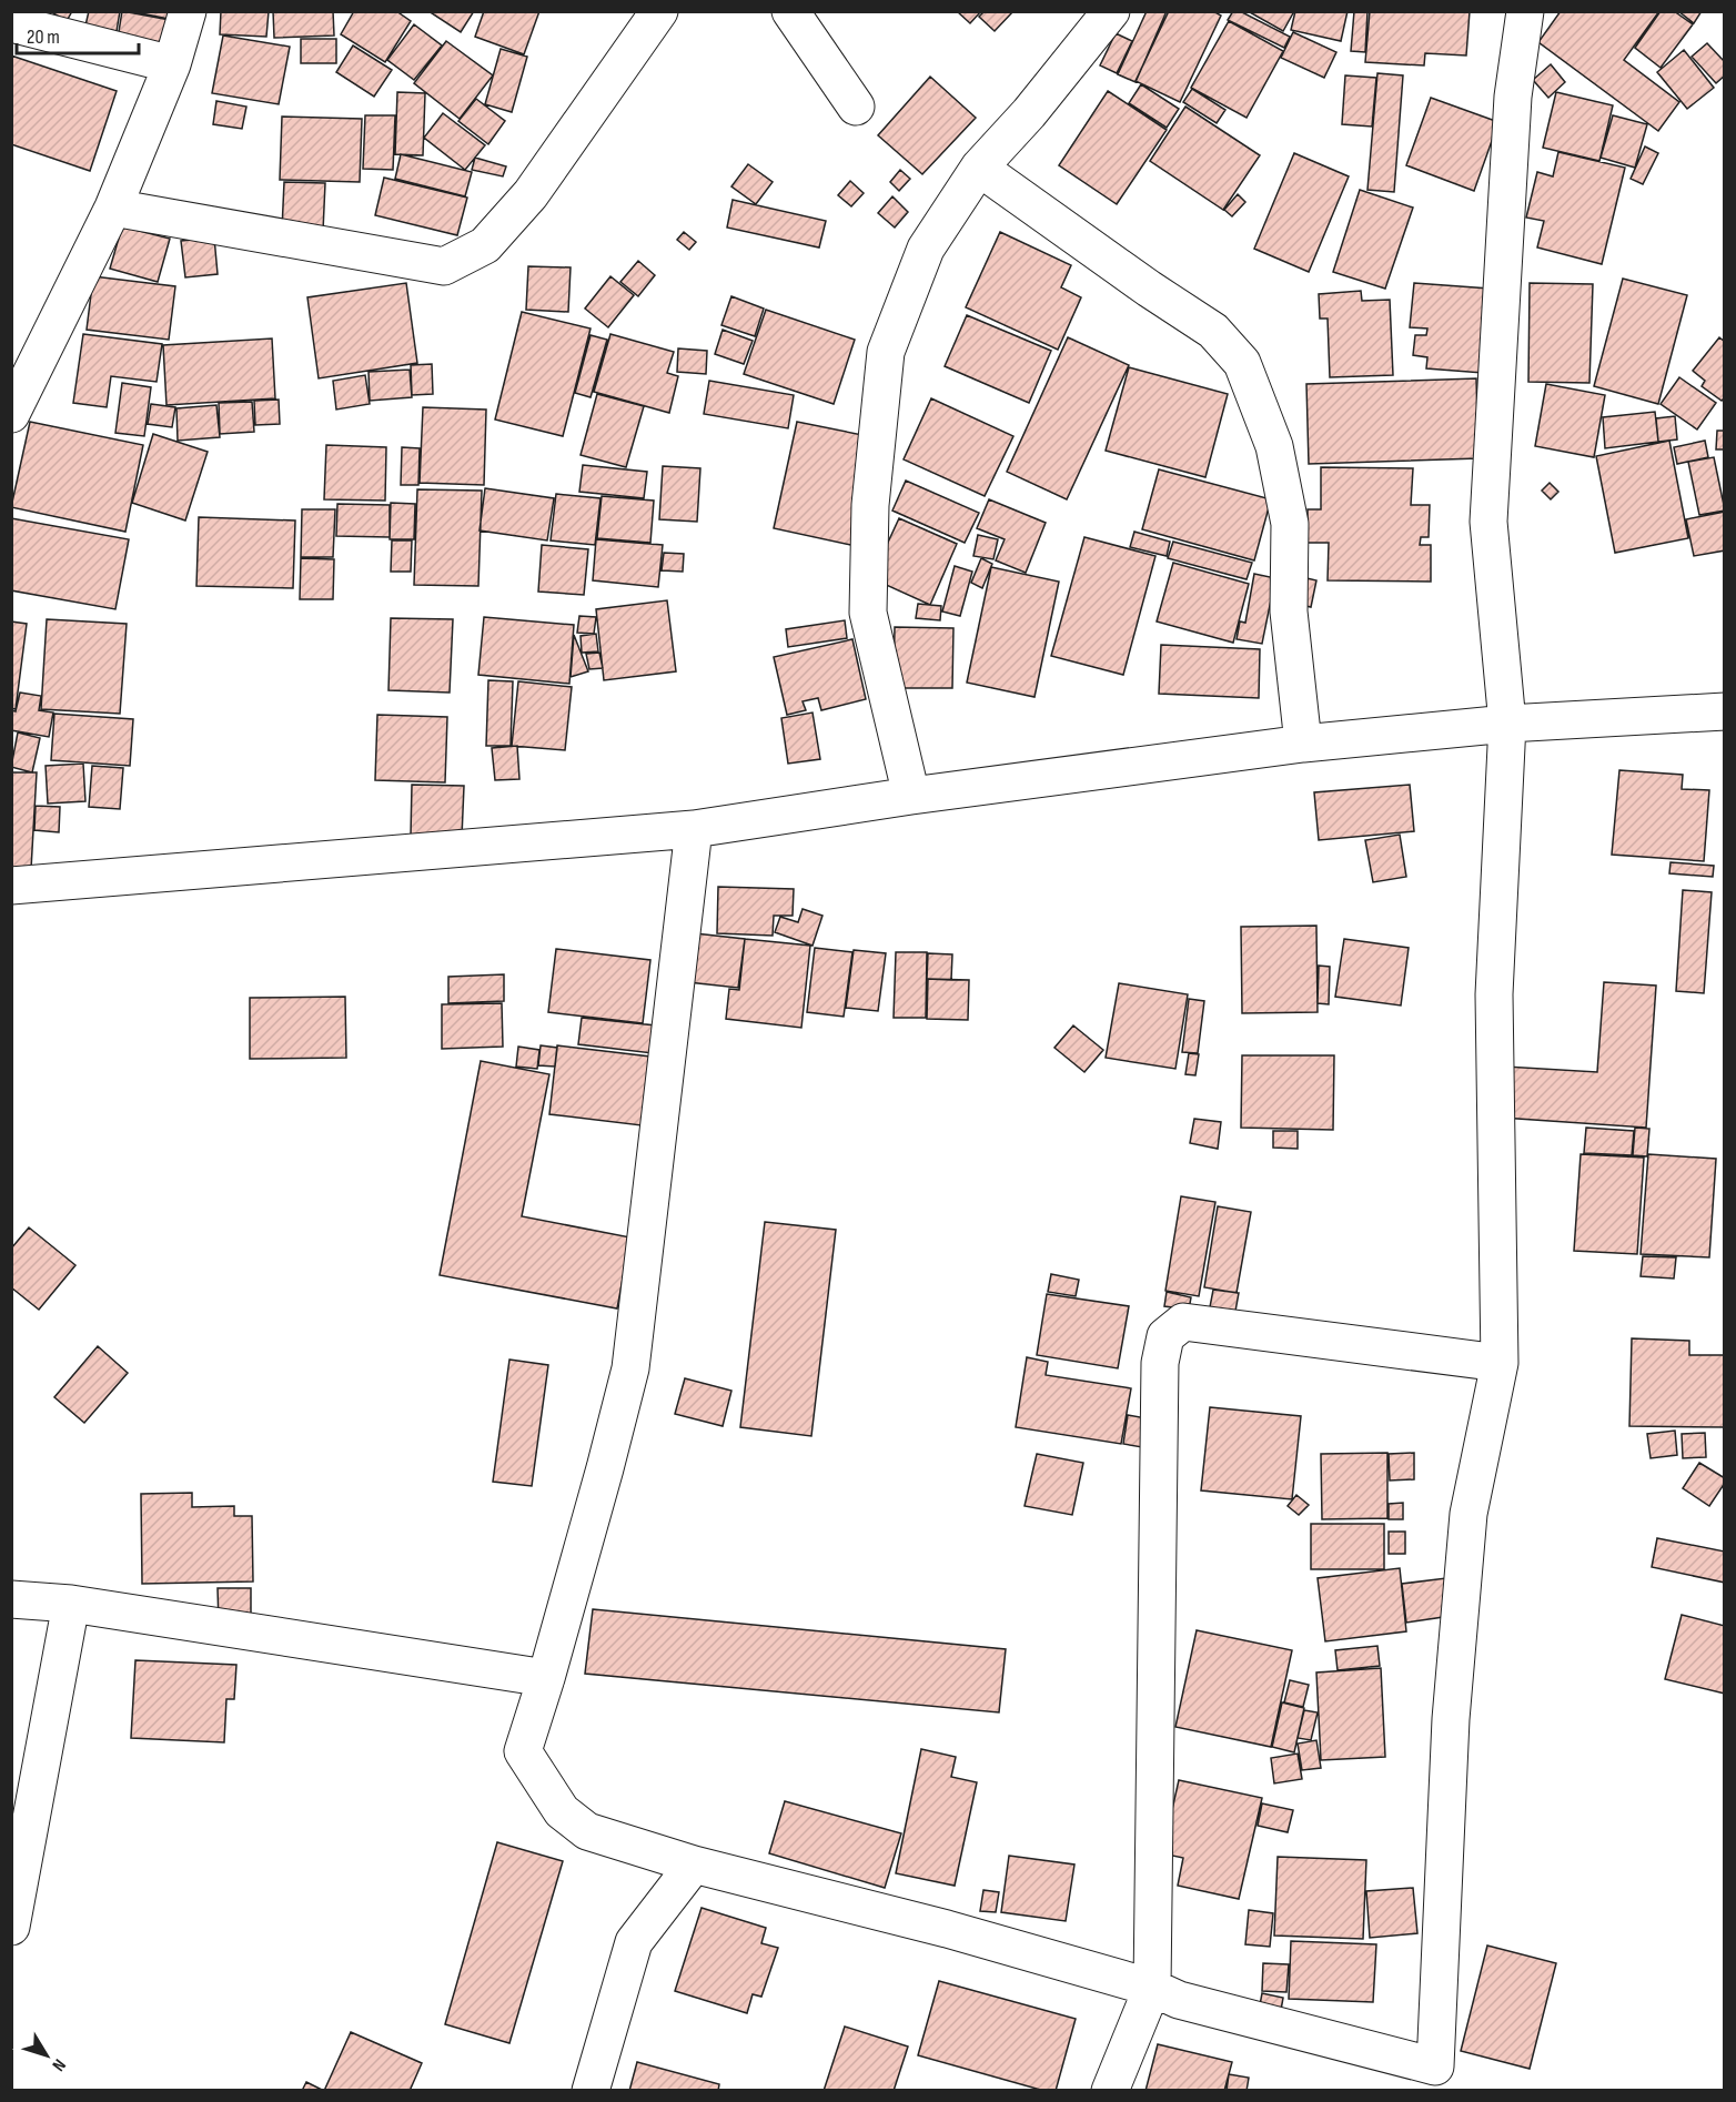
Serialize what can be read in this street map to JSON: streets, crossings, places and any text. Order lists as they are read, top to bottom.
{
  "scale_bar": "20 m",
  "north": "bottom right"
}
